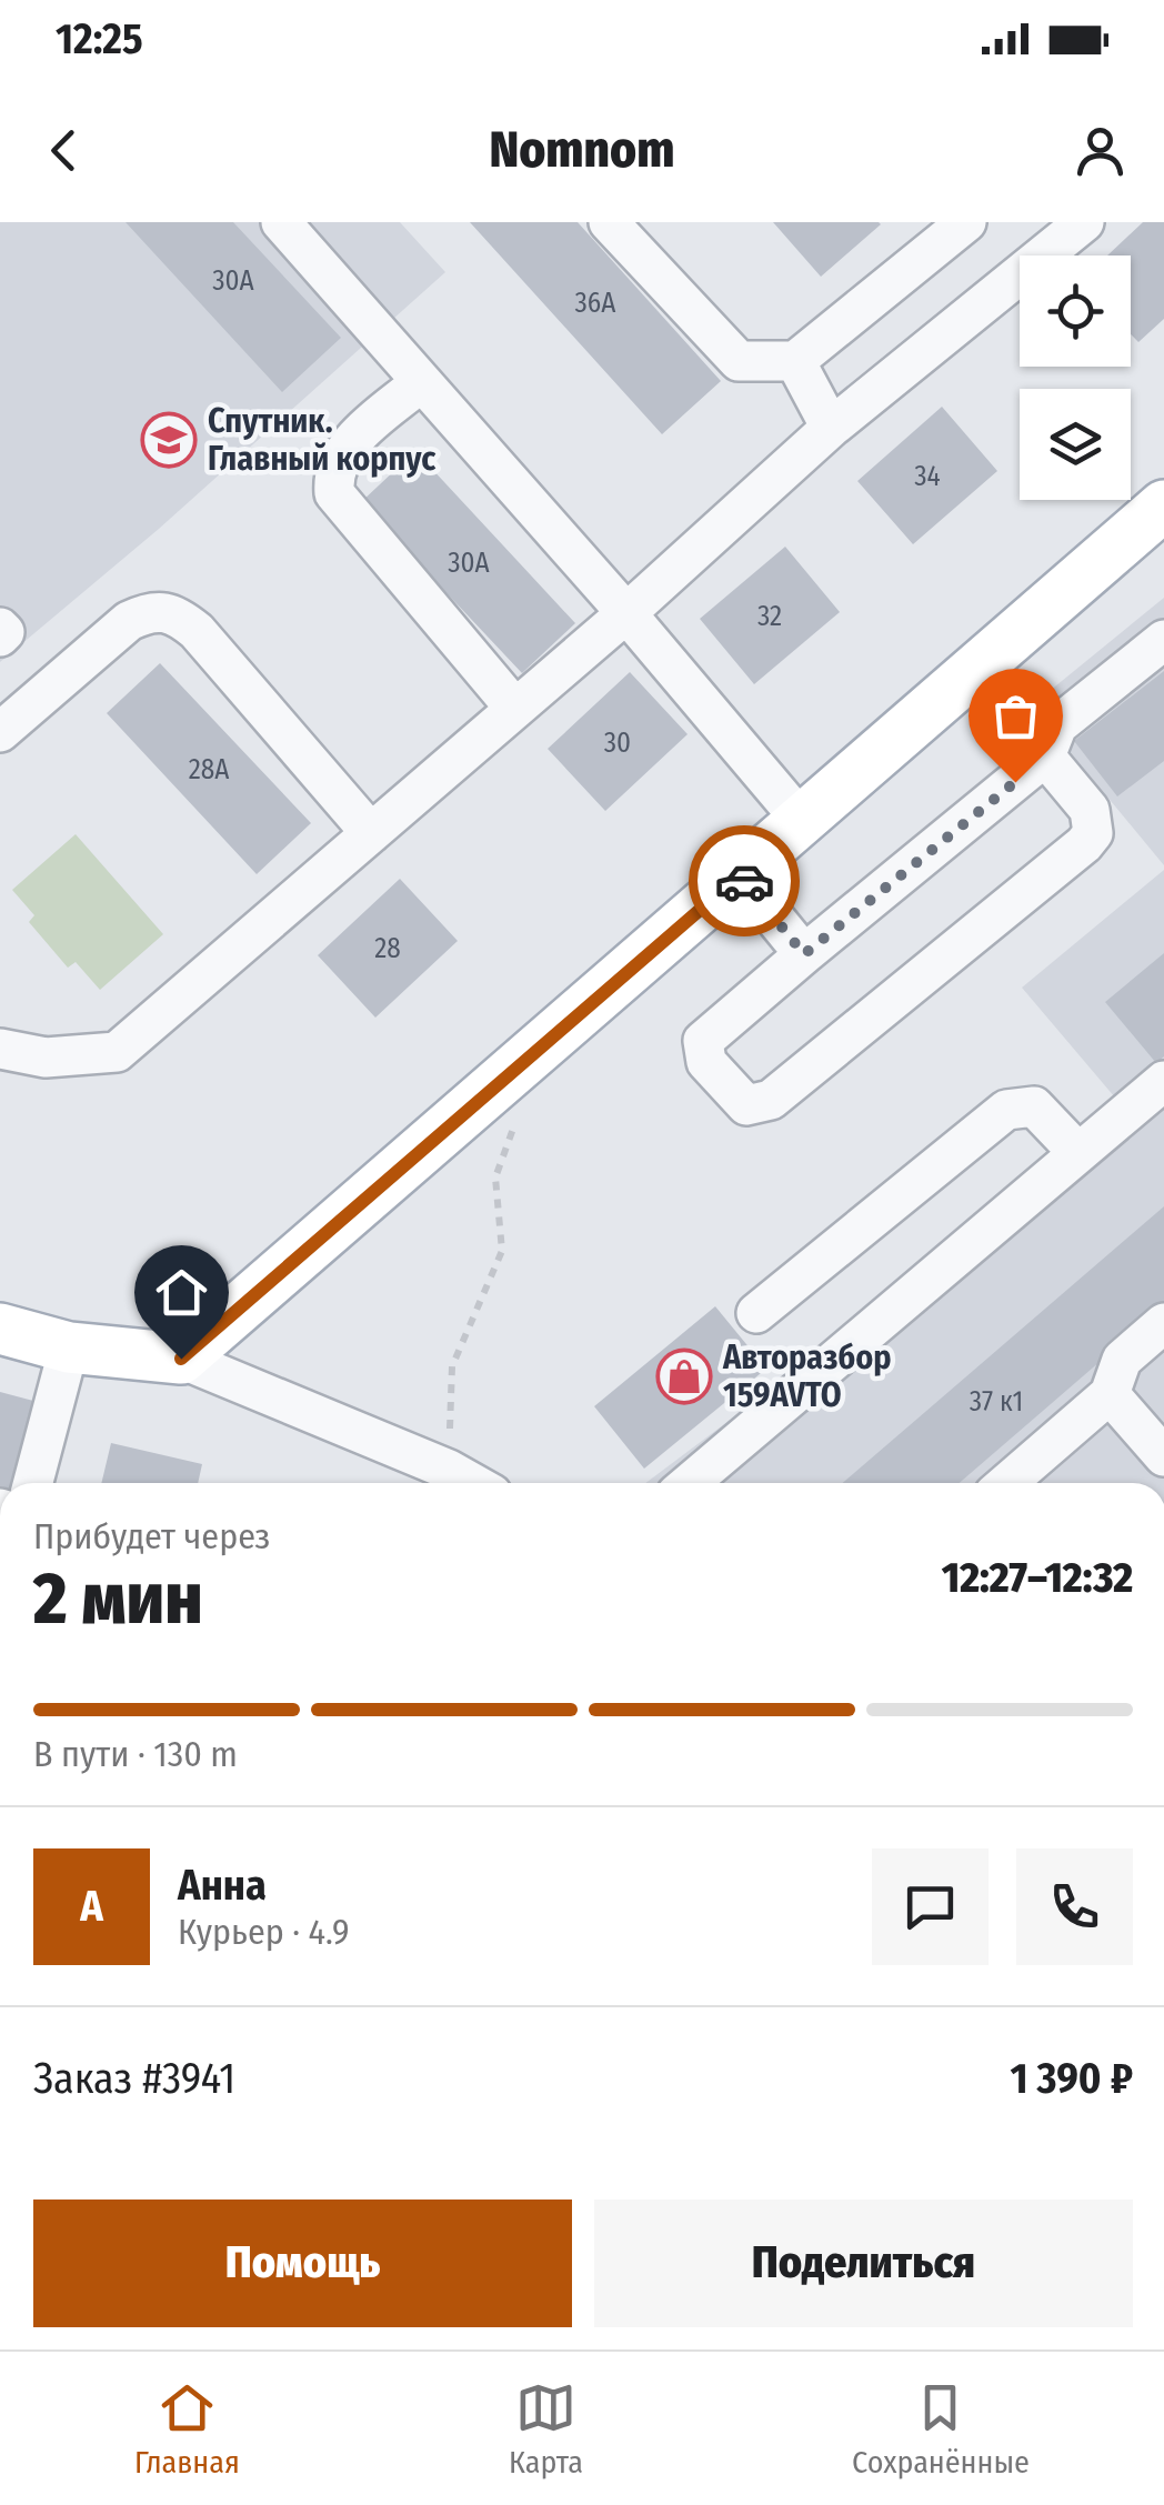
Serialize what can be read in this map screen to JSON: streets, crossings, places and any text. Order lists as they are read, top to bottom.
{
  "places": {
    "school or university": ["Спутник. Главный корпус"],
    "shop": ["Авторазбор 159AVTO"]
  },
  "house_numbers": [
    "30А",
    "36А",
    "34",
    "30А",
    "32",
    "30",
    "28А",
    "28",
    "37 к1"
  ],
  "page": {
    "status": "12:25",
    "header": "Nomnom",
    "heading": ["2 мин", "Прибудет через", "12:27–12:32"],
    "panel": [
      "Анна",
      "Курьер · 4.9",
      "Заказ #3941",
      "1 390 ₽"
    ],
    "bar": "В пути · 130 m",
    "round": "А",
    "buttons": ["Помощь", "Поделиться"],
    "tabs": ["Главная", "Карта", "Сохранённые"]
  }
}
